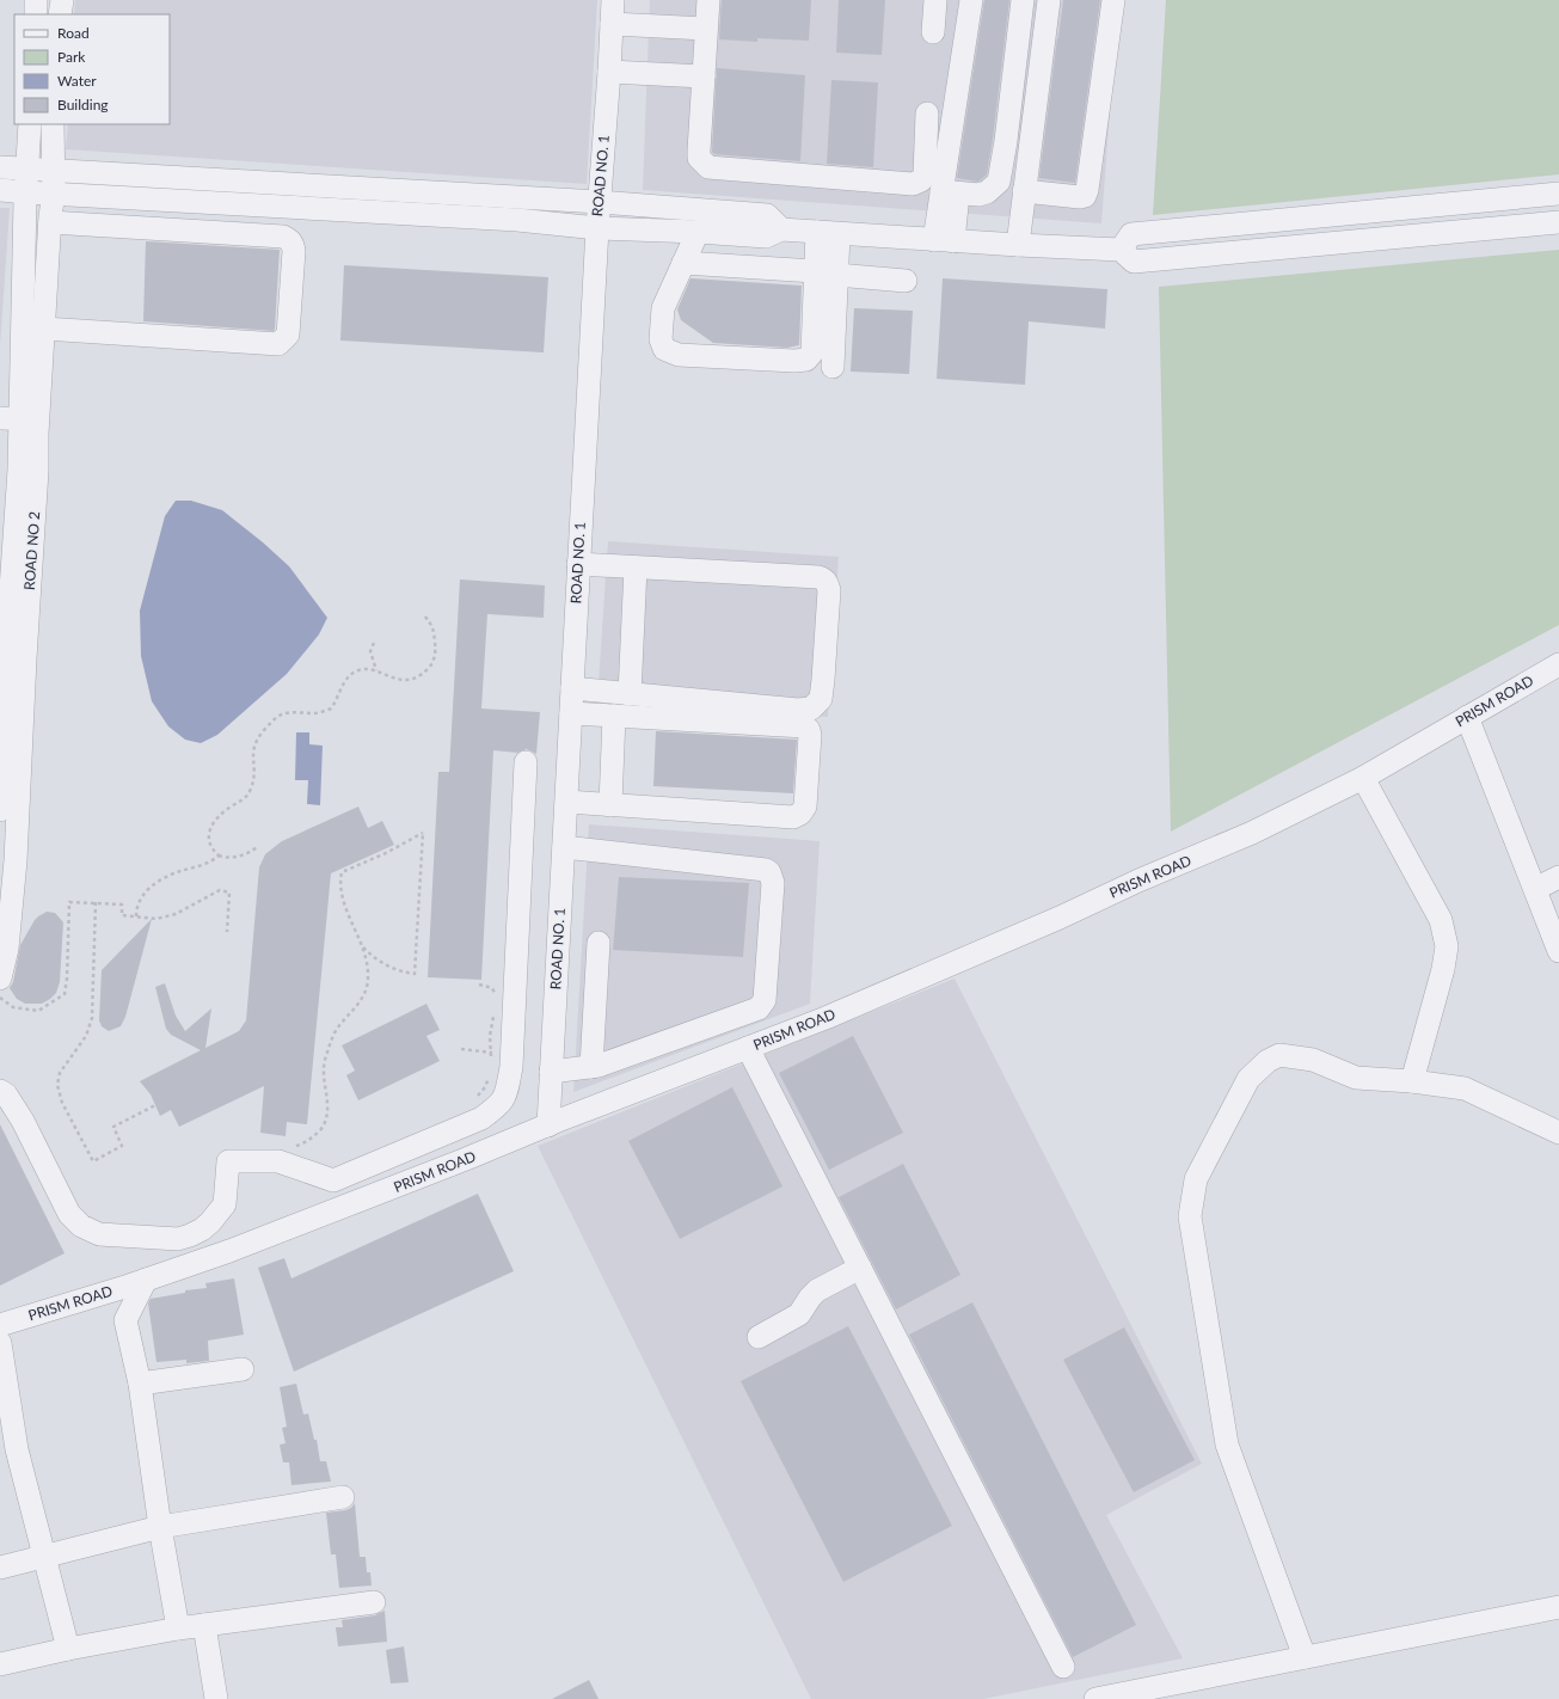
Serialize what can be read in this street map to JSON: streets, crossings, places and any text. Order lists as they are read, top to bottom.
{
  "streets": {
    "street": ["ROAD NO. 1", "ROAD NO 2", "PRISM ROAD"]
  },
  "crossings": [
    ["ROAD NO. 1", "PRISM ROAD"]
  ],
  "legend": [
    "Road",
    "Park",
    "Water",
    "Building"
  ]
}
